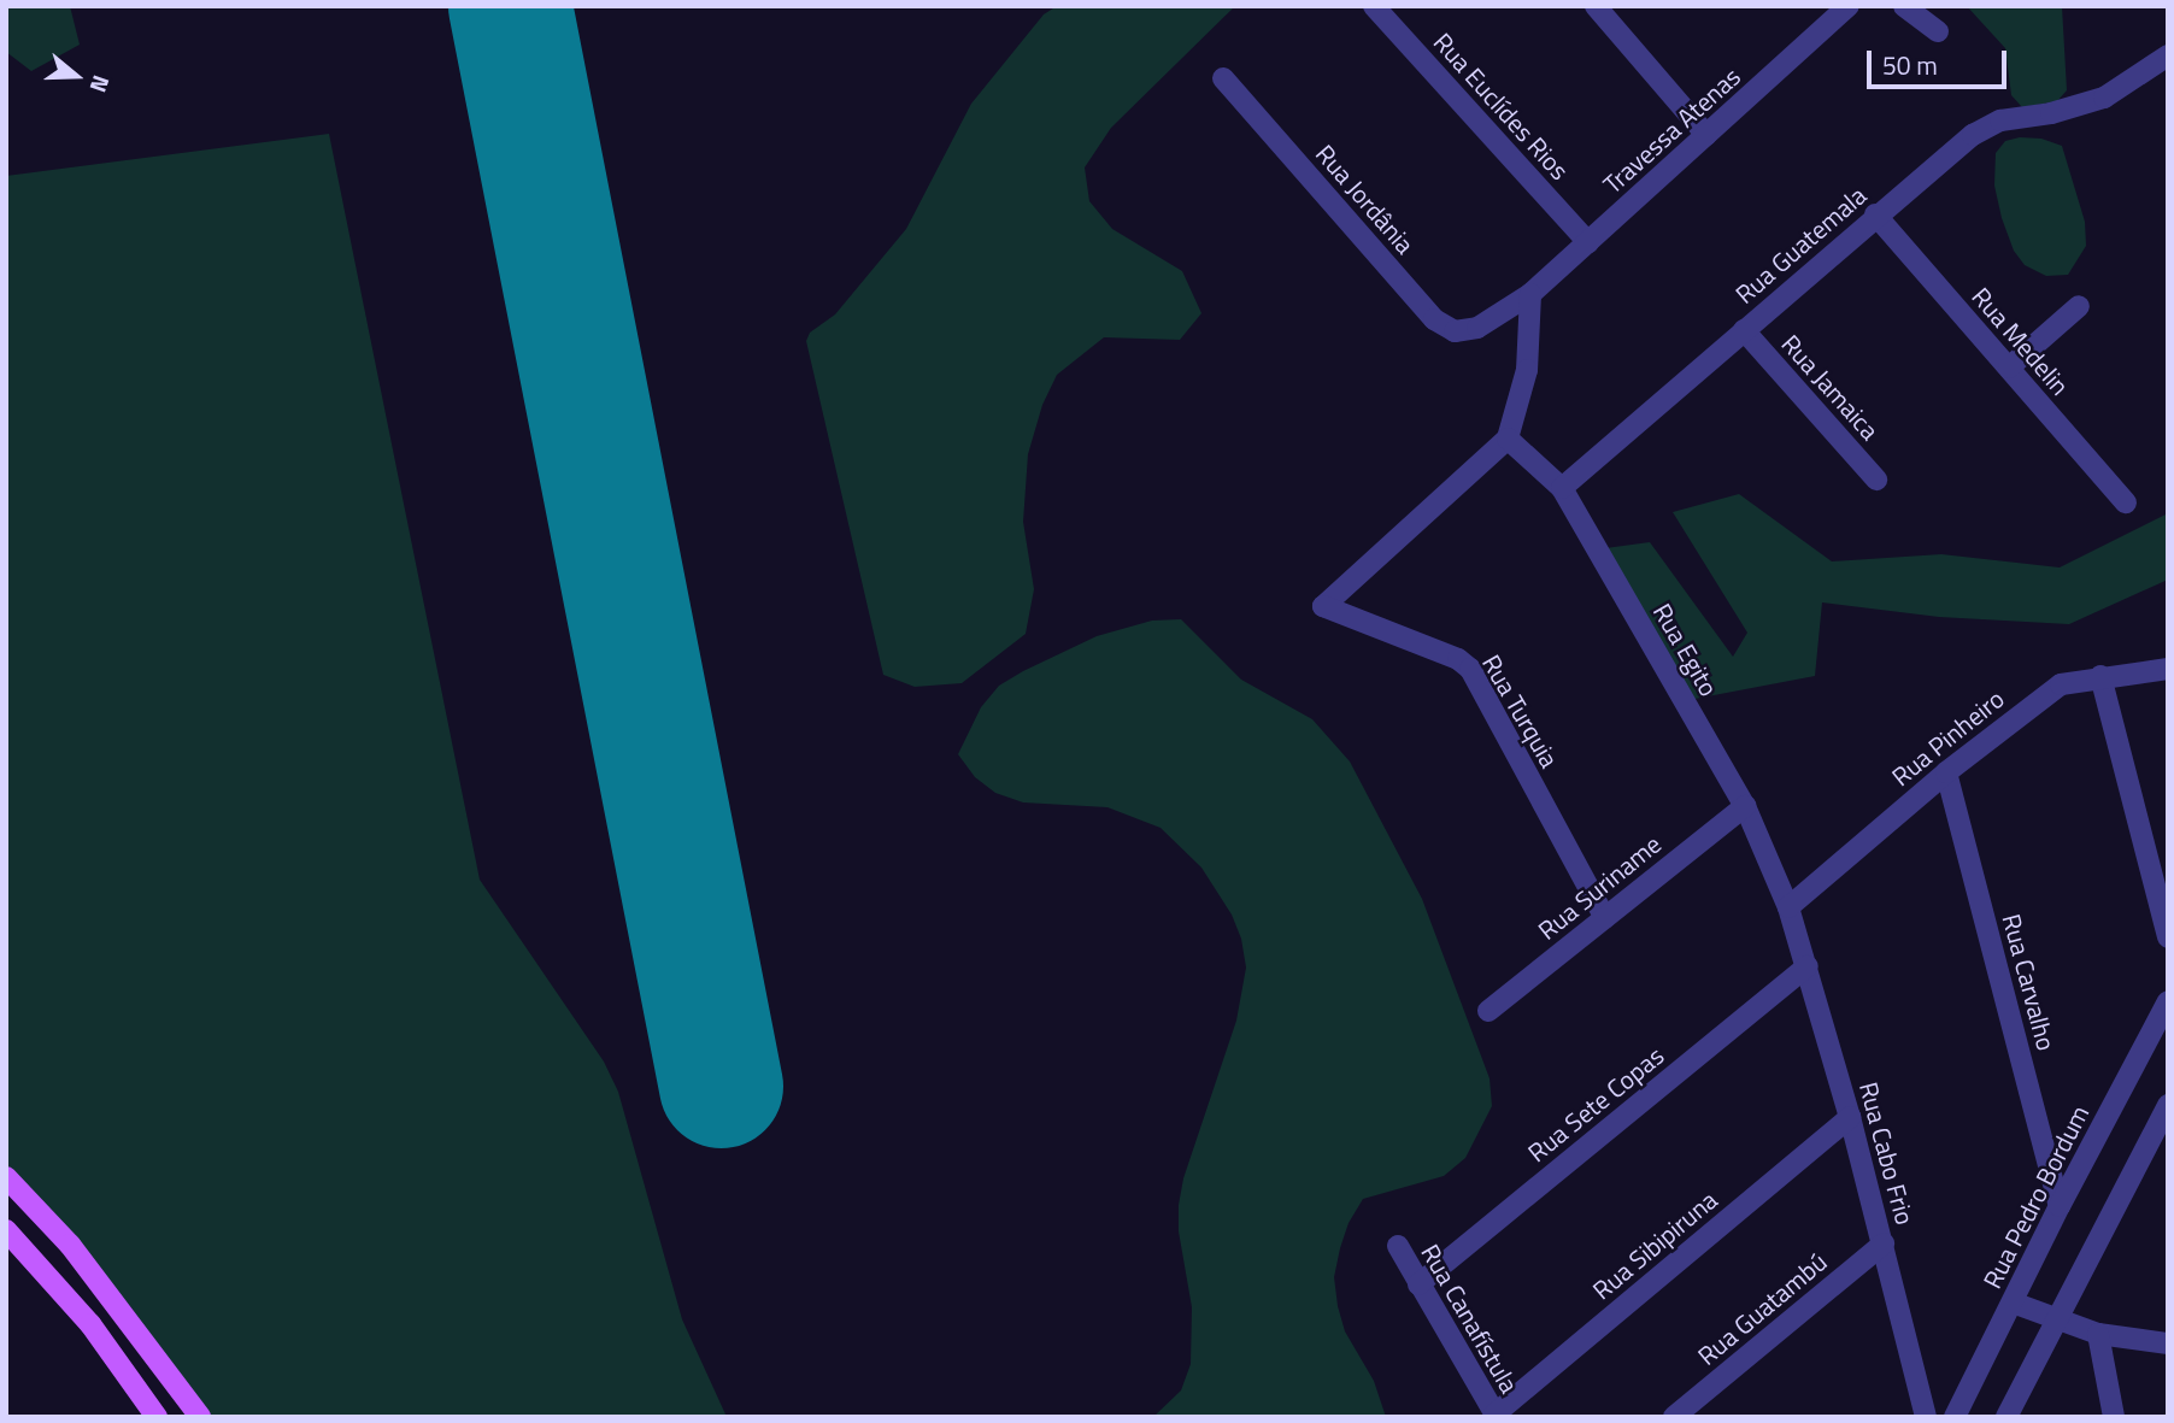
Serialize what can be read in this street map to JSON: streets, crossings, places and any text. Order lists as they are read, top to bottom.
{
  "streets": {
    "street": [
      "Rua Euclídes Rios",
      "Travessa Atenas",
      "Rua Jordânia",
      "Rua Guatemala",
      "Rua Medelin",
      "Rua Jamaica",
      "Rua Egito",
      "Rua Turquia",
      "Rua Pinheiro",
      "Rua Suriname",
      "Rua Carvalho",
      "Rua Sete Copas",
      "Rua Cabo Frio",
      "Rua Pedro Bordum",
      "Rua Sibipiruna",
      "Rua Guatambú",
      "Rua Canafístula"
    ]
  },
  "crossings": [
    ["Rua Euclídes Rios", "Travessa Atenas"],
    ["Travessa Atenas", "Rua Jordânia"],
    ["Rua Guatemala", "Rua Medelin"],
    ["Rua Guatemala", "Rua Jamaica"],
    ["Rua Guatemala", "Rua Egito"],
    ["Rua Egito", "Rua Turquia"],
    ["Rua Egito", "Rua Pinheiro"],
    ["Rua Egito", "Rua Suriname"],
    ["Rua Egito", "Rua Cabo Frio"],
    ["Rua Turquia", "Rua Suriname"],
    ["Rua Pinheiro", "Rua Carvalho"],
    ["Rua Pinheiro", "Rua Cabo Frio"],
    ["Rua Carvalho", "Rua Pedro Bordum"],
    ["Rua Sete Copas", "Rua Cabo Frio"],
    ["Rua Sete Copas", "Rua Canafístula"],
    ["Rua Cabo Frio", "Rua Sibipiruna"],
    ["Rua Cabo Frio", "Rua Guatambú"],
    ["Rua Sibipiruna", "Rua Canafístula"]
  ],
  "scale_bar": "50 m",
  "north": "right"
}
